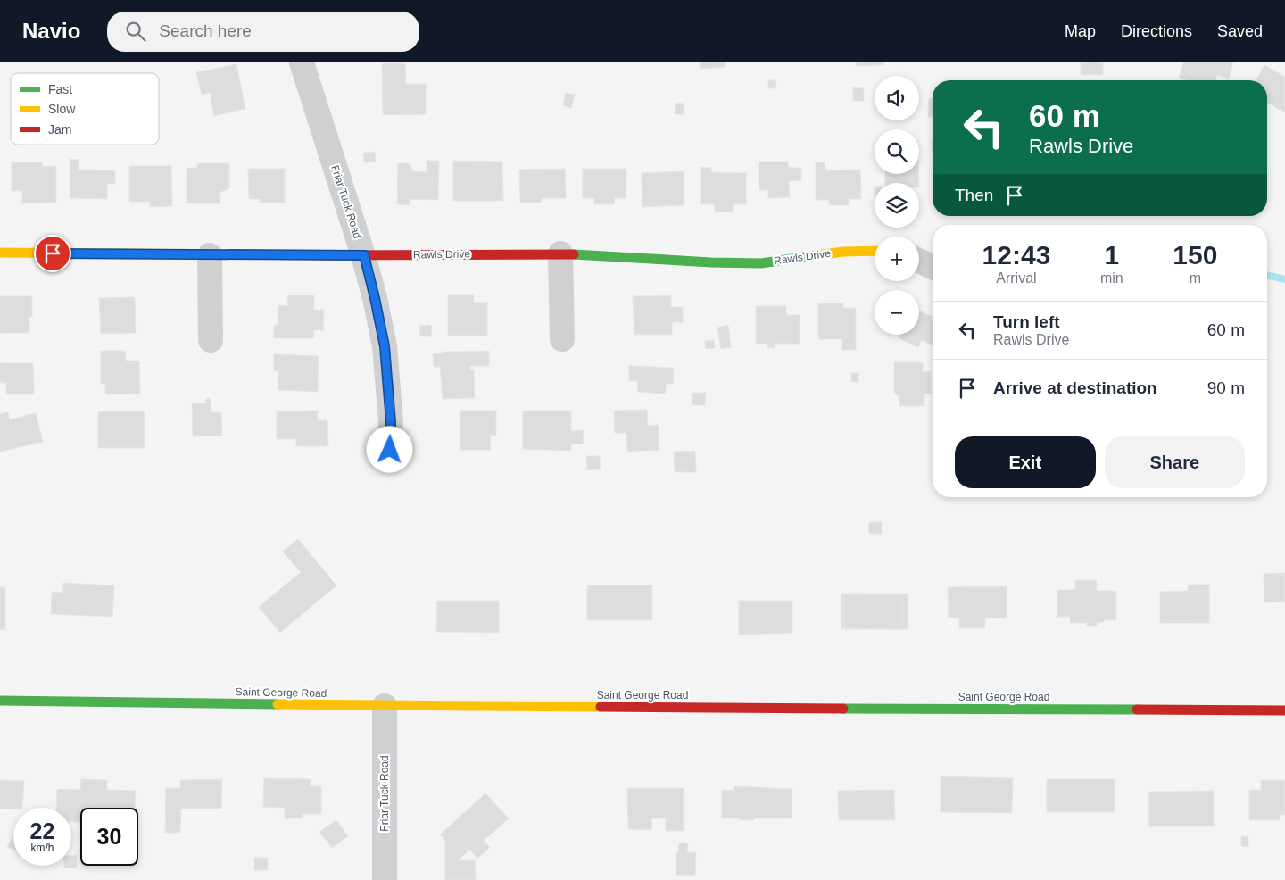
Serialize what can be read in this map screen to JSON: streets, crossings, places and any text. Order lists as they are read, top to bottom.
{
  "streets": {
    "street": ["Friar Tuck Road", "Rawls Drive", "Saint George Road"]
  },
  "crossings": [
    ["Friar Tuck Road", "Rawls Drive"],
    ["Friar Tuck Road", "Saint George Road"]
  ],
  "legend": ["Fast", "Slow", "Jam"],
  "page": {
    "header": "Navio",
    "search": "Search here",
    "nav": ["Map", "Directions", "Saved"],
    "map_buttons": ["+", "−"],
    "turn": ["60 m", "Rawls Drive"],
    "then": "Then",
    "eta": [
      "12:43",
      "Arrival",
      "1",
      "min",
      "150",
      "m"
    ],
    "list": [
      {
        "name": "Turn left",
        "note": "Rawls Drive",
        "value": "60 m"
      },
      {
        "name": "Arrive at destination",
        "value": "90 m"
      }
    ],
    "buttons": ["Exit", "Share"],
    "speed": "22 km/h",
    "limit": "30"
  }
}
